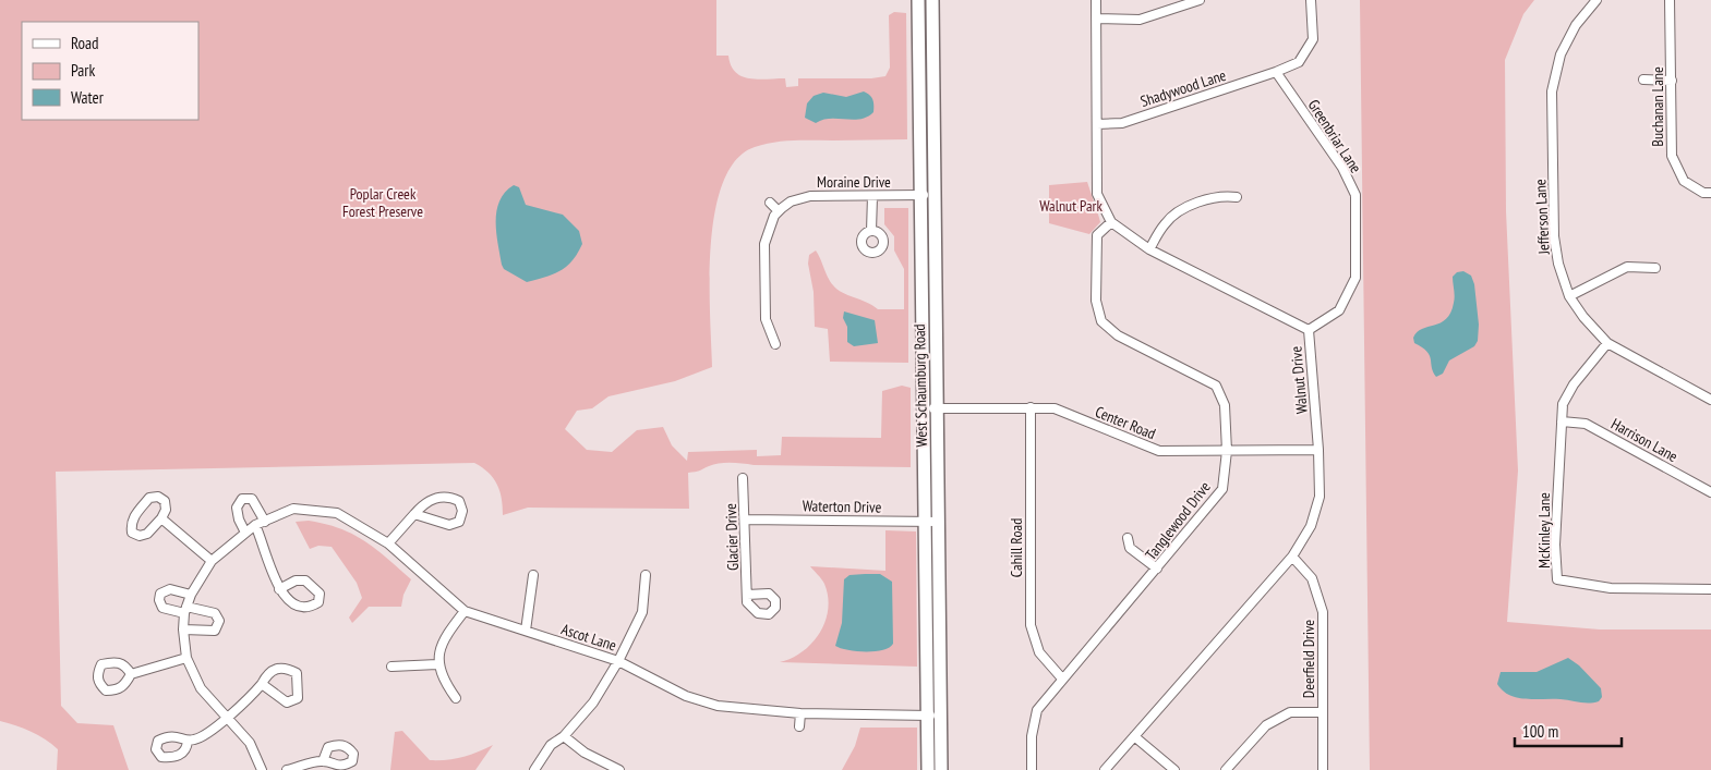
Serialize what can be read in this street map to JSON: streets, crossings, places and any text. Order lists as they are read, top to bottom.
{
  "streets": {
    "main road": ["West Schaumburg Road"],
    "street": [
      "Shadywood Lane",
      "Buchanan Lane",
      "Greenbriar Lane",
      "Moraine Drive",
      "Jefferson Lane",
      "Walnut Drive",
      "Center Road",
      "Harrison Lane",
      "Waterton Drive",
      "Tanglewood Drive",
      "McKinley Lane",
      "Glacier Drive",
      "Cahill Road",
      "Ascot Lane",
      "Deerfield Drive"
    ]
  },
  "crossings": [
    ["Shadywood Lane", "Greenbriar Lane"],
    ["Shadywood Lane", "Walnut Drive"],
    ["Greenbriar Lane", "Walnut Drive"],
    ["Moraine Drive", "West Schaumburg Road"],
    ["Jefferson Lane", "McKinley Lane"],
    ["Walnut Drive", "Center Road"],
    ["Walnut Drive", "Tanglewood Drive"],
    ["Walnut Drive", "Deerfield Drive"],
    ["West Schaumburg Road", "Center Road"],
    ["West Schaumburg Road", "Waterton Drive"],
    ["West Schaumburg Road", "Ascot Lane"],
    ["Center Road", "Tanglewood Drive"],
    ["Center Road", "Cahill Road"],
    ["Harrison Lane", "McKinley Lane"],
    ["Waterton Drive", "Glacier Drive"],
    ["Tanglewood Drive", "Cahill Road"]
  ],
  "parks": ["Poplar Creek Forest Preserve", "Walnut Park"],
  "legend": ["Road", "Park", "Water"],
  "scale_bar": "100 m"
}
